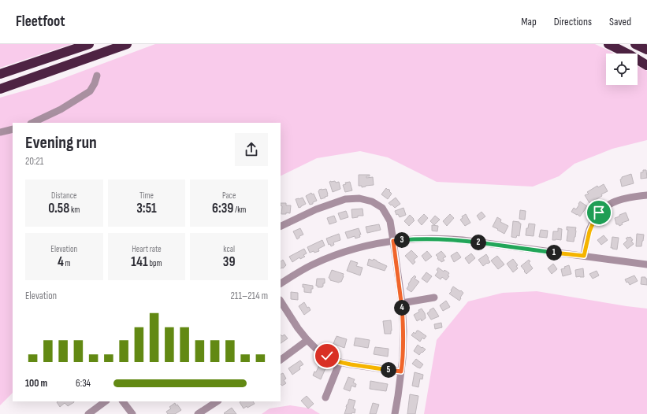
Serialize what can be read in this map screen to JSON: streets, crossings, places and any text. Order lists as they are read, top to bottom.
{
  "page": {
    "header": "Fleetfoot",
    "nav": ["Map", "Directions", "Saved"],
    "heading": ["Evening run", "20:21"],
    "stats": [
      ["Distance", "0.58 km"],
      ["Time", "3:51"],
      ["Pace", "6:39 /km"],
      ["Elevation", "4 m"],
      ["Heart rate", "141 bpm"],
      ["kcal", "39"]
    ],
    "pins": [
      "3",
      "2",
      "1",
      "4",
      "5"
    ],
    "chart": ["Elevation", "211–214 m"],
    "list": [
      {
        "name": "100 m",
        "note": "6:34"
      }
    ]
  }
}
